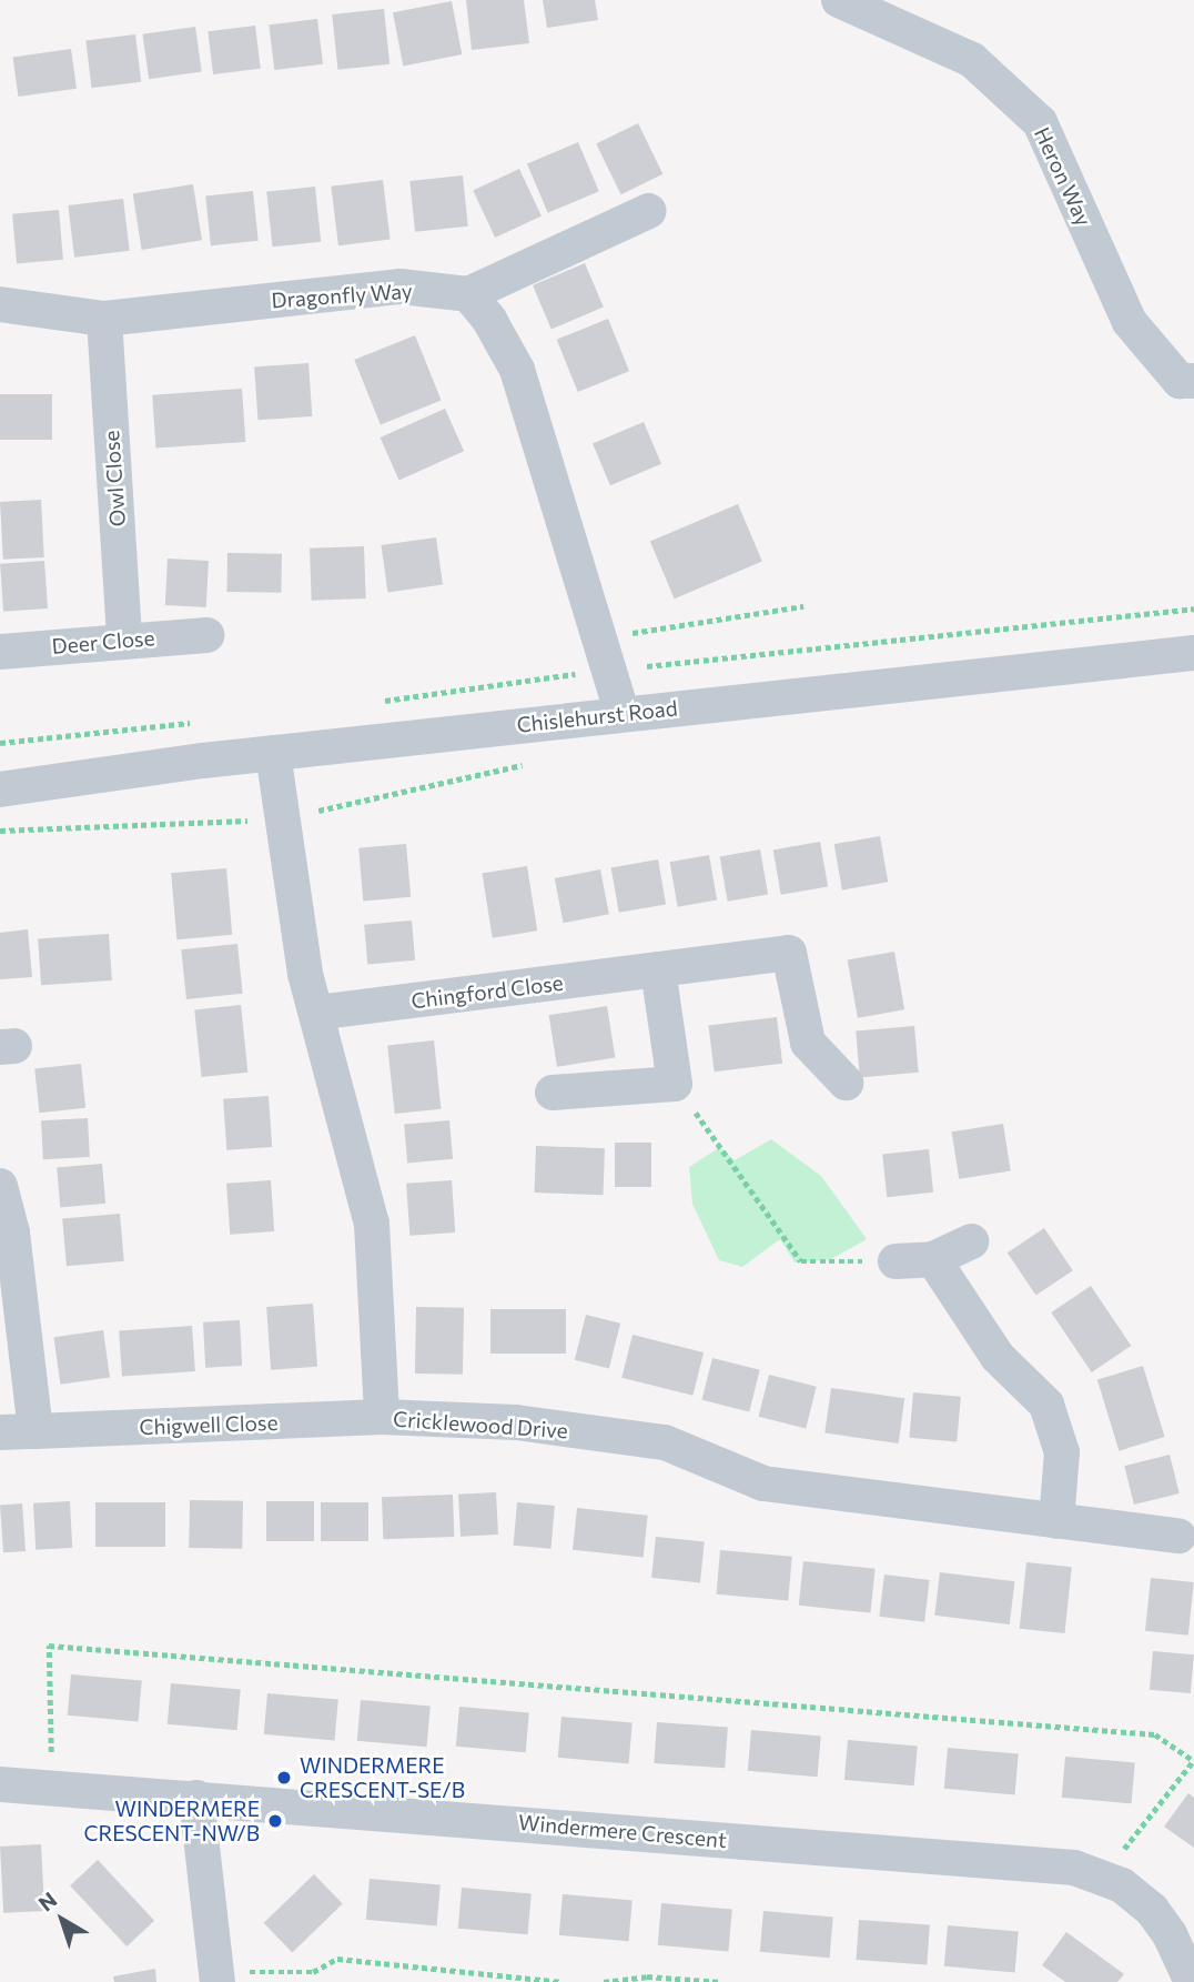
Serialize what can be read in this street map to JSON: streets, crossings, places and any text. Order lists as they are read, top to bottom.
{
  "streets": {
    "street": [
      "Heron Way",
      "Dragonfly Way",
      "Owl Close",
      "Deer Close",
      "Chislehurst Road",
      "Chingford Close",
      "Chigwell Close",
      "Cricklewood Drive",
      "Windermere Crescent"
    ]
  },
  "crossings": [
    ["Dragonfly Way", "Owl Close"],
    ["Owl Close", "Deer Close"],
    ["Chislehurst Road", "Cricklewood Drive"],
    ["Chingford Close", "Cricklewood Drive"],
    ["Chigwell Close", "Cricklewood Drive"]
  ],
  "places": ["WINDERMERE CRESCENT-SE/B", "WINDERMERE CRESCENT-NW/B"],
  "north": "top left"
}
